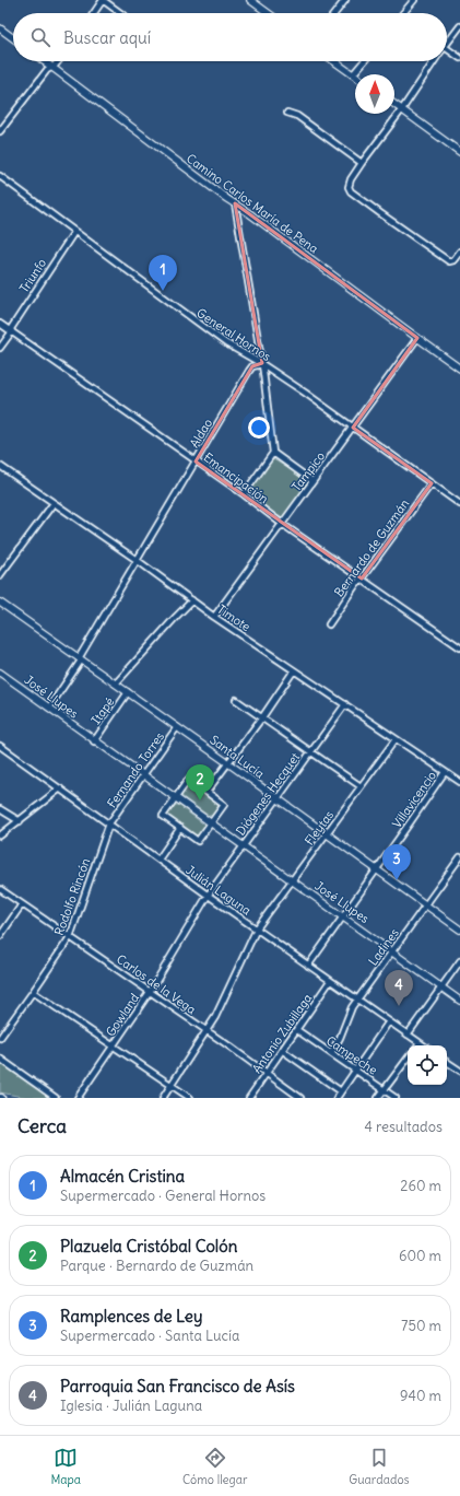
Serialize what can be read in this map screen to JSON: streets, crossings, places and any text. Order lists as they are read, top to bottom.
{
  "streets": {
    "street": [
      "Camino Carlos María de Pena",
      "Triunfo",
      "General Hornos",
      "Aldao",
      "Tampico",
      "Emancipación",
      "Bernardo de Guzmán",
      "Timote",
      "José Llupes",
      "Itapé",
      "Santa Lucía",
      "Fernando Torres",
      "Diógenes Hecquet",
      "Villavicencio",
      "Fleytas",
      "Julián Laguna",
      "Rodolfo Rincón",
      "Ladines",
      "Carlos de la Vega",
      "Gowland",
      "Antonio Zubillaga",
      "Campeche"
    ]
  },
  "crossings": [
    ["Camino Carlos María de Pena", "Tampico"],
    ["Triunfo", "General Hornos"],
    ["Triunfo", "Emancipación"],
    ["General Hornos", "Aldao"],
    ["General Hornos", "Tampico"],
    ["General Hornos", "Bernardo de Guzmán"],
    ["Aldao", "Emancipación"],
    ["Aldao", "Timote"],
    ["Aldao", "José Llupes"],
    ["Aldao", "Santa Lucía"],
    ["Tampico", "Emancipación"],
    ["Tampico", "Timote"],
    ["Emancipación", "Bernardo de Guzmán"],
    ["Timote", "Diógenes Hecquet"],
    ["Timote", "Villavicencio"],
    ["Timote", "Fleytas"],
    ["José Llupes", "Itapé"],
    ["José Llupes", "Fernando Torres"],
    ["José Llupes", "Diógenes Hecquet"],
    ["José Llupes", "Villavicencio"],
    ["José Llupes", "Fleytas"],
    ["José Llupes", "Ladines"],
    ["Itapé", "Santa Lucía"],
    ["Santa Lucía", "Fernando Torres"],
    ["Santa Lucía", "Diógenes Hecquet"],
    ["Santa Lucía", "Villavicencio"],
    ["Santa Lucía", "Fleytas"],
    ["Santa Lucía", "Ladines"],
    ["Fernando Torres", "Julián Laguna"],
    ["Fernando Torres", "Rodolfo Rincón"],
    ["Diógenes Hecquet", "Julián Laguna"],
    ["Diógenes Hecquet", "Gowland"],
    ["Villavicencio", "Julián Laguna"],
    ["Fleytas", "Julián Laguna"],
    ["Fleytas", "Carlos de la Vega"],
    ["Julián Laguna", "Rodolfo Rincón"],
    ["Julián Laguna", "Ladines"],
    ["Julián Laguna", "Gowland"],
    ["Julián Laguna", "Antonio Zubillaga"],
    ["Rodolfo Rincón", "Carlos de la Vega"],
    ["Ladines", "Campeche"],
    ["Carlos de la Vega", "Gowland"],
    ["Carlos de la Vega", "Antonio Zubillaga"],
    ["Antonio Zubillaga", "Campeche"]
  ],
  "north": "top",
  "page": {
    "search": "Buscar aquí",
    "pins": [
      "1",
      "2",
      "3",
      "4"
    ],
    "heading": ["Cerca", "4 resultados"],
    "list": [
      {
        "mark": "1",
        "name": "Almacén Cristina",
        "note": "Supermercado · General Hornos",
        "value": "260 m"
      },
      {
        "mark": "2",
        "name": "Plazuela Cristóbal Colón",
        "note": "Parque · Bernardo de Guzmán",
        "value": "600 m"
      },
      {
        "mark": "3",
        "name": "Ramplences de Ley",
        "note": "Supermercado · Santa Lucía",
        "value": "750 m"
      },
      {
        "mark": "4",
        "name": "Parroquia San Francisco de Asís",
        "note": "Iglesia · Julián Laguna",
        "value": "940 m"
      }
    ],
    "nav": ["Mapa", "Cómo llegar", "Guardados"]
  }
}
